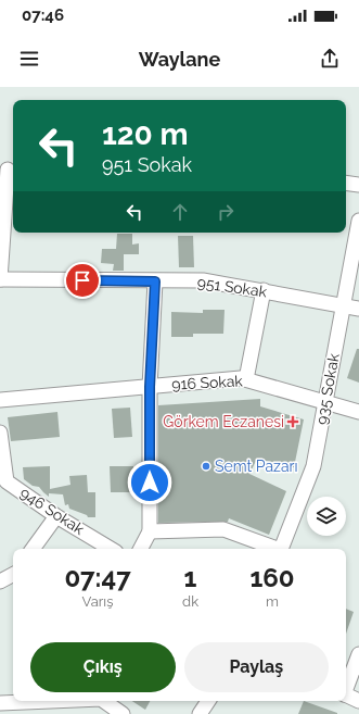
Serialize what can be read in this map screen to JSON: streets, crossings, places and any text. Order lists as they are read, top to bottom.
{
  "streets": {
    "street": [
      "951 Sokak",
      "916 Sokak",
      "935 Sokak",
      "946 Sokak"
    ]
  },
  "crossings": [
    ["951 Sokak", "935 Sokak"],
    ["916 Sokak", "935 Sokak"]
  ],
  "places": {
    "health": ["Görkem Eczanesi"],
    "other": ["Semt Pazarı"]
  },
  "page": {
    "status": "07:46",
    "header": "Waylane",
    "turn": ["120 m", "951 Sokak"],
    "eta": [
      "07:47",
      "Varış",
      "1",
      "dk",
      "160",
      "m"
    ],
    "buttons": ["Çıkış", "Paylaş"]
  }
}
